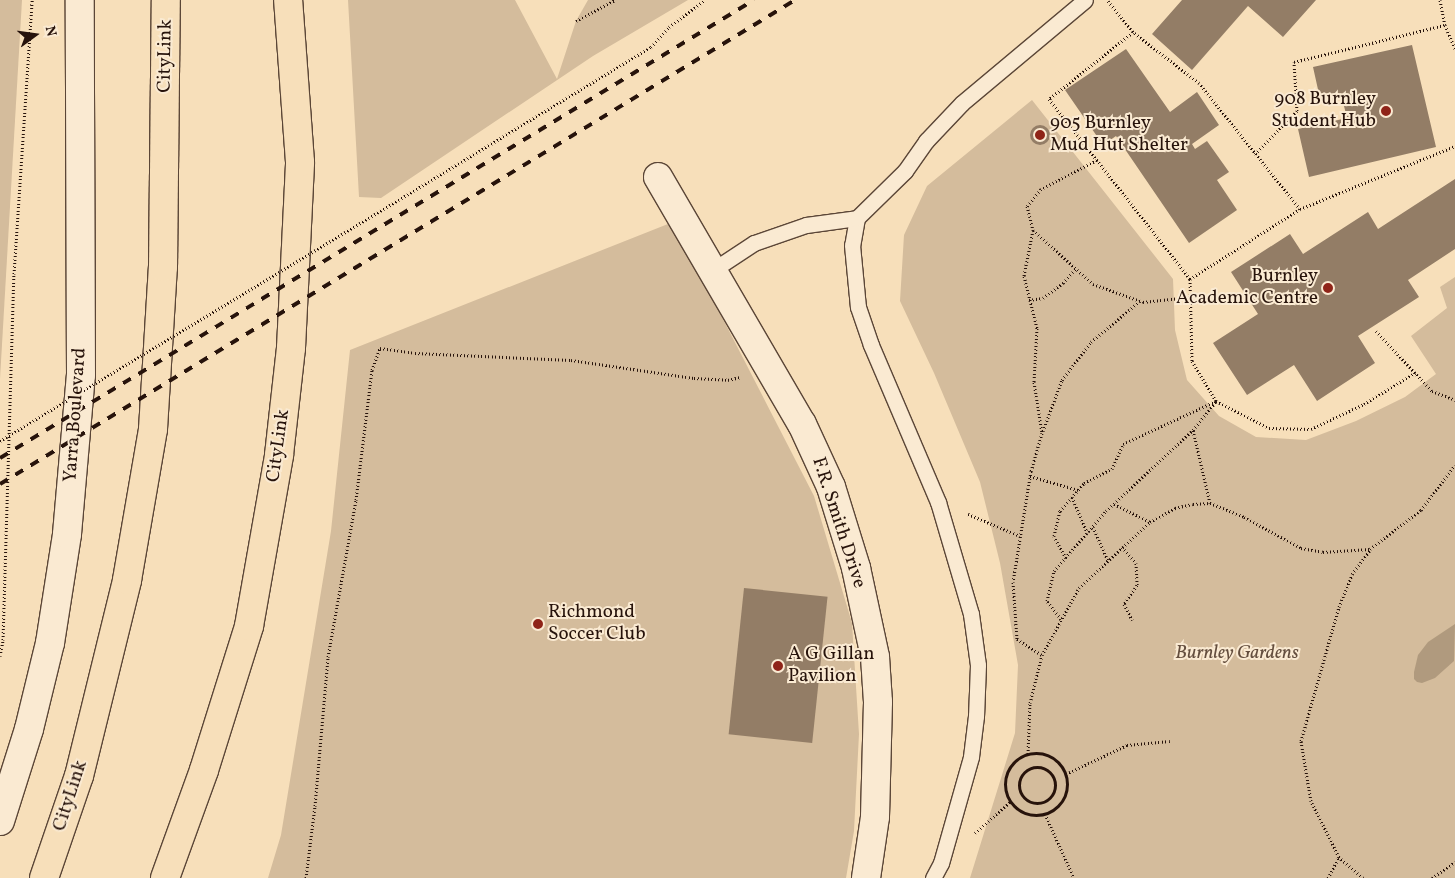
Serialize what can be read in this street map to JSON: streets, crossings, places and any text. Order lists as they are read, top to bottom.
{
  "streets": {
    "highway": ["CityLink"],
    "street": ["Yarra Boulevard", "F.R. Smith Drive"]
  },
  "parks": ["Burnley Gardens"],
  "places": [
    "908 Burnley Student Hub",
    "905 Burnley Mud Hut Shelter",
    "Burnley Academic Centre",
    "Richmond Soccer Club",
    "A G Gillan Pavilion"
  ],
  "north": "right"
}
